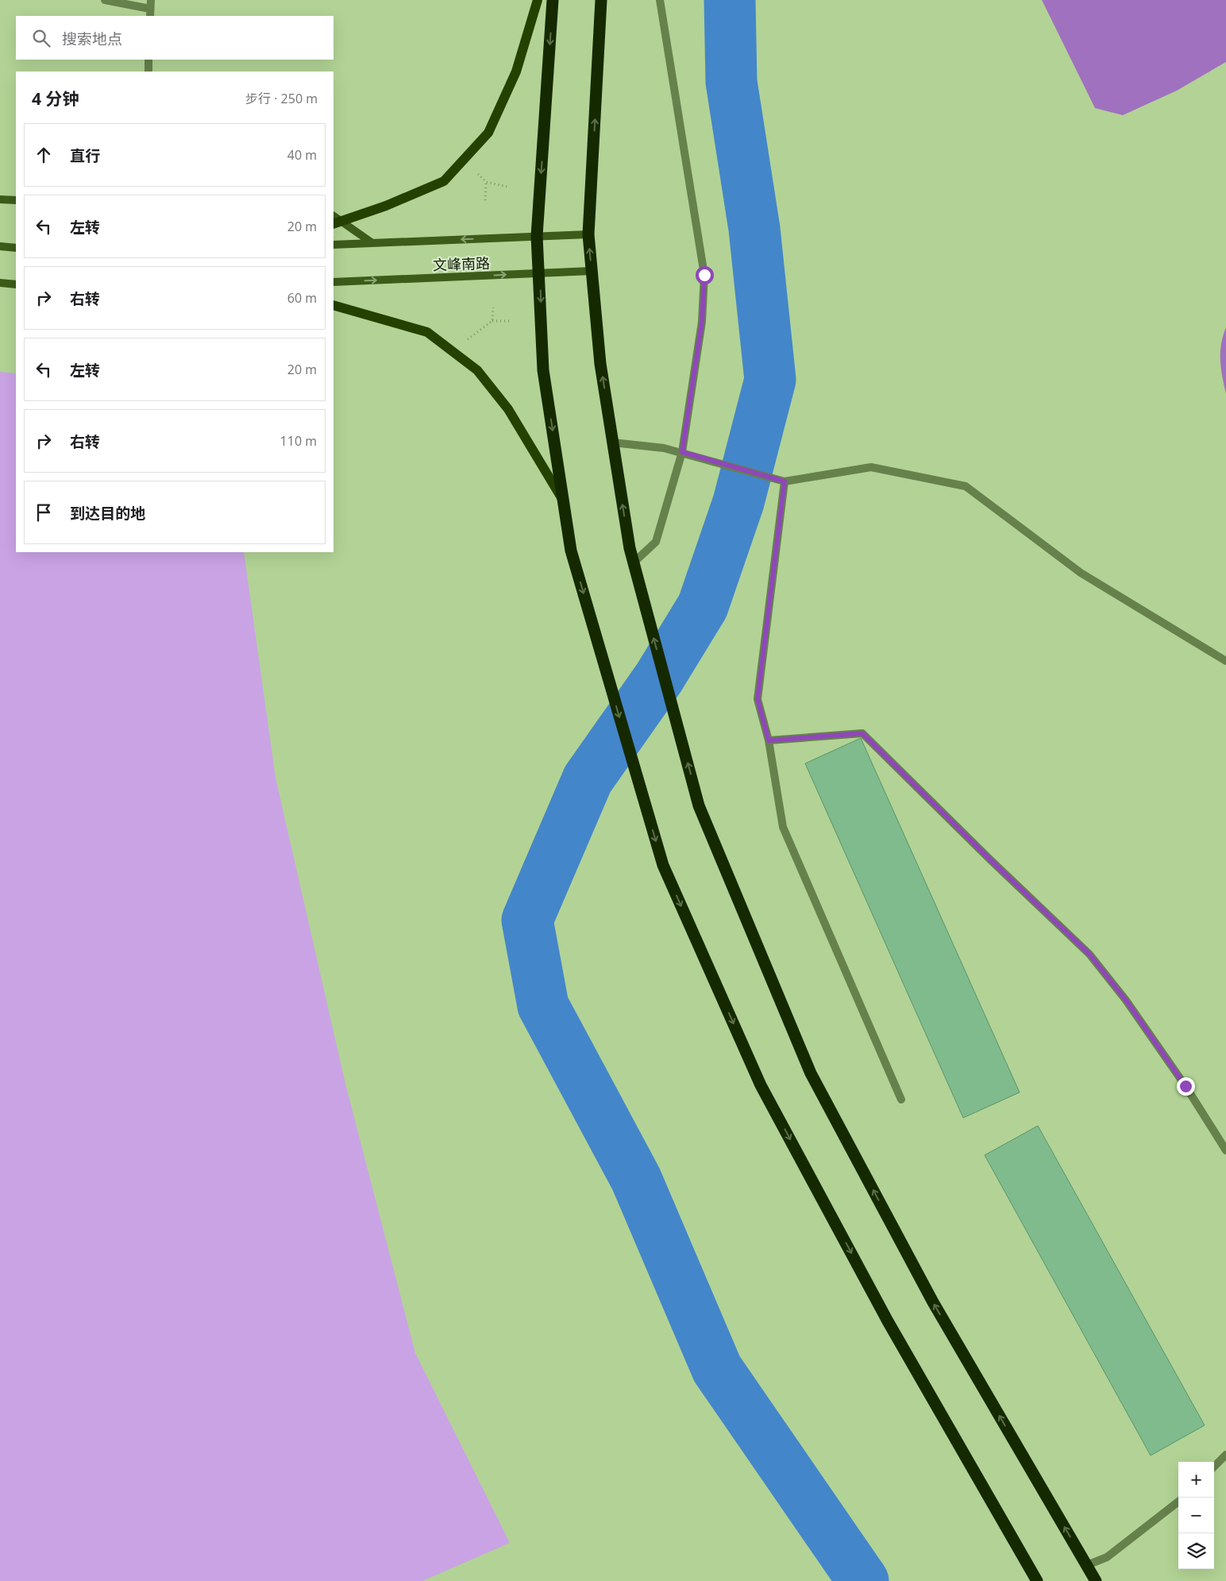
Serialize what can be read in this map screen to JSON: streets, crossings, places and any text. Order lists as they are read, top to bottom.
{
  "streets": {
    "main road": ["文峰南路"]
  },
  "page": {
    "search": "搜索地点",
    "heading": ["4 分钟", "步行 · 250 m"],
    "list": [
      ["直行", "40 m"],
      ["左转", "20 m"],
      ["右转", "60 m"],
      ["左转", "20 m"],
      ["右转", "110 m"],
      "到达目的地"
    ],
    "map_buttons": ["+", "−"]
  }
}
